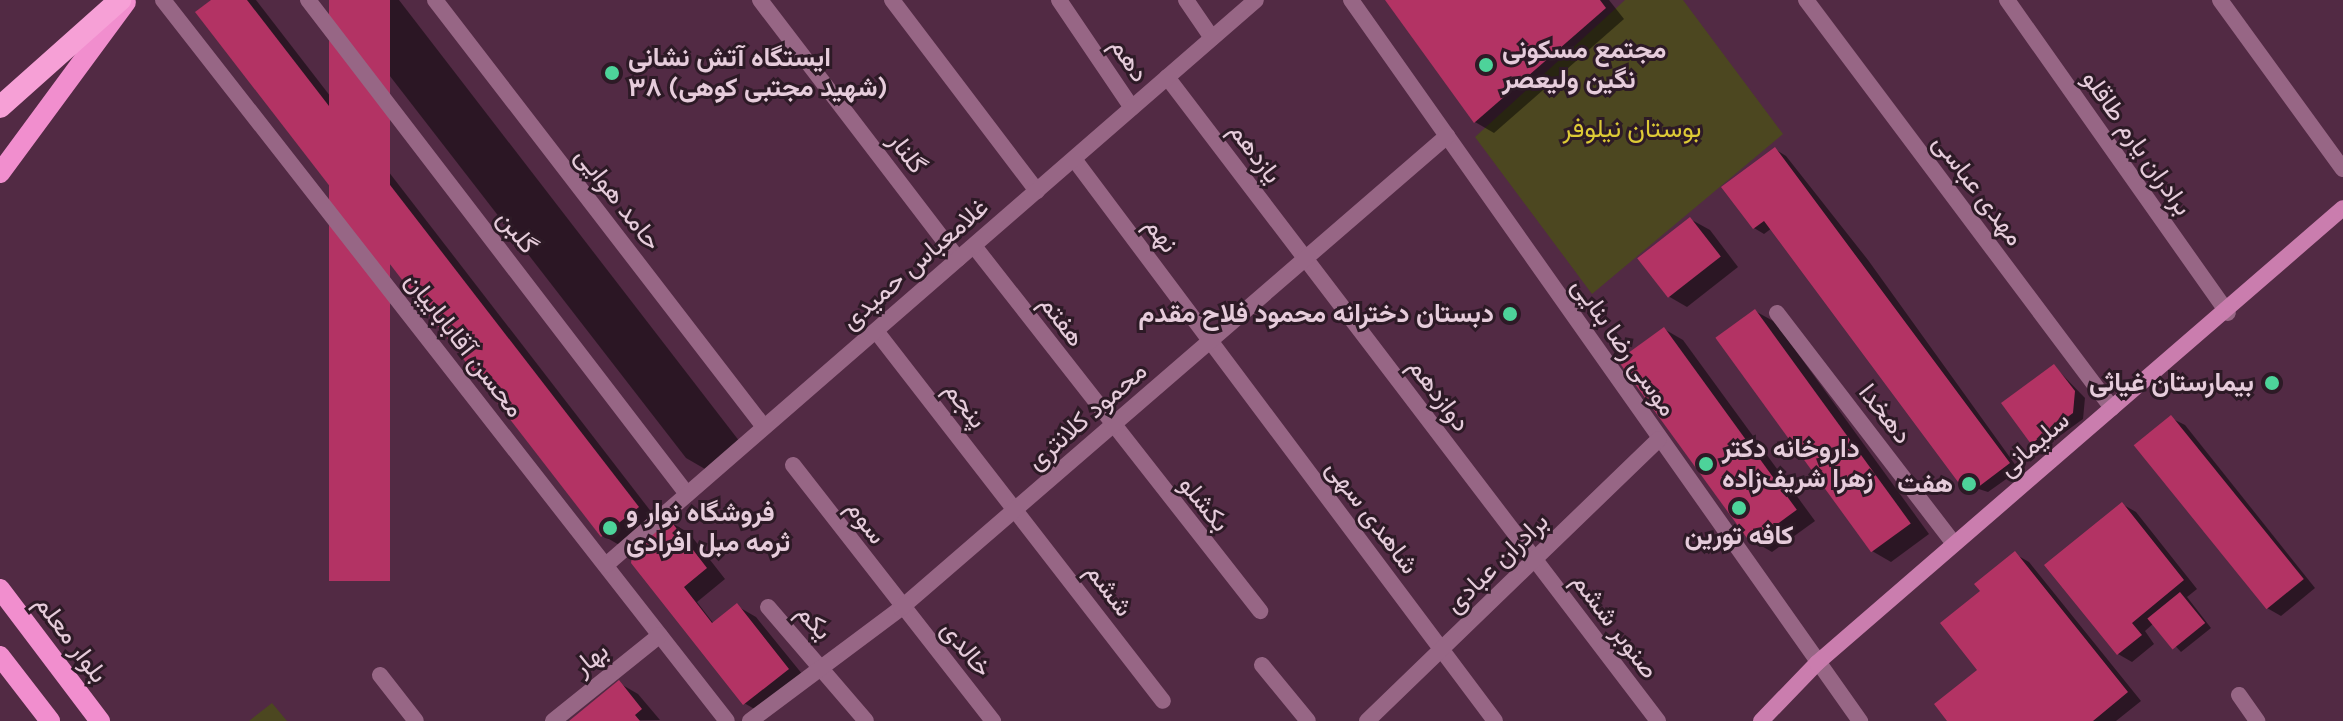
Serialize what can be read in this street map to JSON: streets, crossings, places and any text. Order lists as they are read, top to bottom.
{
  "streets": {
    "main road": ["سلیمانی", "بلوار معلم"],
    "street": [
      "دهم",
      "برادران یارم طاقلو",
      "گلنار",
      "یازدهم",
      "مهدی عباسی",
      "حامد هوایی",
      "گلبن",
      "نهم",
      "غلامعباس حمیدی",
      "هفتم",
      "محسن آقاباباییان",
      "موسی رضا بنایی",
      "دوازدهم",
      "پنجم",
      "دهخدا",
      "محمود کلانتری",
      "بکشلو",
      "شاهدی سهی",
      "سوم",
      "برادران عبادی",
      "ششم",
      "یکم",
      "صنوبر ششم",
      "خالدی",
      "بهار"
    ]
  },
  "crossings": [
    ["دهم", "غلامعباس حمیدی"],
    ["برادران یارم طاقلو", "سلیمانی"],
    ["گلنار", "غلامعباس حمیدی"],
    ["یازدهم", "غلامعباس حمیدی"],
    ["یازدهم", "دوازدهم"],
    ["یازدهم", "محمود کلانتری"],
    ["مهدی عباسی", "سلیمانی"],
    ["حامد هوایی", "غلامعباس حمیدی"],
    ["گلبن", "غلامعباس حمیدی"],
    ["نهم", "غلامعباس حمیدی"],
    ["نهم", "محمود کلانتری"],
    ["نهم", "شاهدی سهی"],
    ["غلامعباس حمیدی", "هفتم"],
    ["غلامعباس حمیدی", "محسن آقاباباییان"],
    ["غلامعباس حمیدی", "پنجم"],
    ["هفتم", "محمود کلانتری"],
    ["هفتم", "بکشلو"],
    ["محسن آقاباباییان", "بهار"],
    ["موسی رضا بنایی", "محمود کلانتری"],
    ["موسی رضا بنایی", "سلیمانی"],
    ["موسی رضا بنایی", "برادران عبادی"],
    ["دوازدهم", "محمود کلانتری"],
    ["دوازدهم", "برادران عبادی"],
    ["دوازدهم", "صنوبر ششم"],
    ["پنجم", "محمود کلانتری"],
    ["پنجم", "ششم"],
    ["دهخدا", "سلیمانی"],
    ["محمود کلانتری", "بکشلو"],
    ["محمود کلانتری", "شاهدی سهی"],
    ["محمود کلانتری", "سوم"],
    ["محمود کلانتری", "ششم"],
    ["محمود کلانتری", "یکم"],
    ["محمود کلانتری", "خالدی"],
    ["شاهدی سهی", "برادران عبادی"],
    ["سوم", "خالدی"],
    ["برادران عبادی", "صنوبر ششم"]
  ],
  "parks": ["بوستان نیلوفر"],
  "places": [
    "مجتمع مسکونی نگین ولیعصر",
    "ایستگاه آتش نشانی ۳۸ (شهید مجتبی کوهی)",
    "دبستان دخترانه محمود فلاح مقدم",
    "بیمارستان غیاثی",
    "داروخانه دکتر زهرا شریف‌زاده",
    "هفت",
    "کافه تورین",
    "فروشگاه نوار و ثرمه مبل افرادی"
  ]
}
